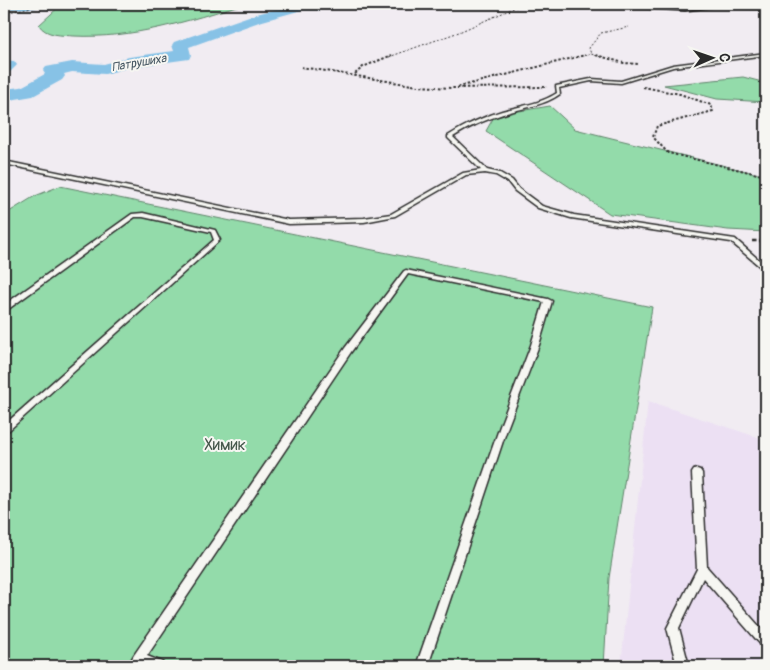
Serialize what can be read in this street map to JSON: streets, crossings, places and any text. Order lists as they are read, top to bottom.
{
  "water": ["Патрушиха"],
  "parks": ["Химик"],
  "north": "right"
}
